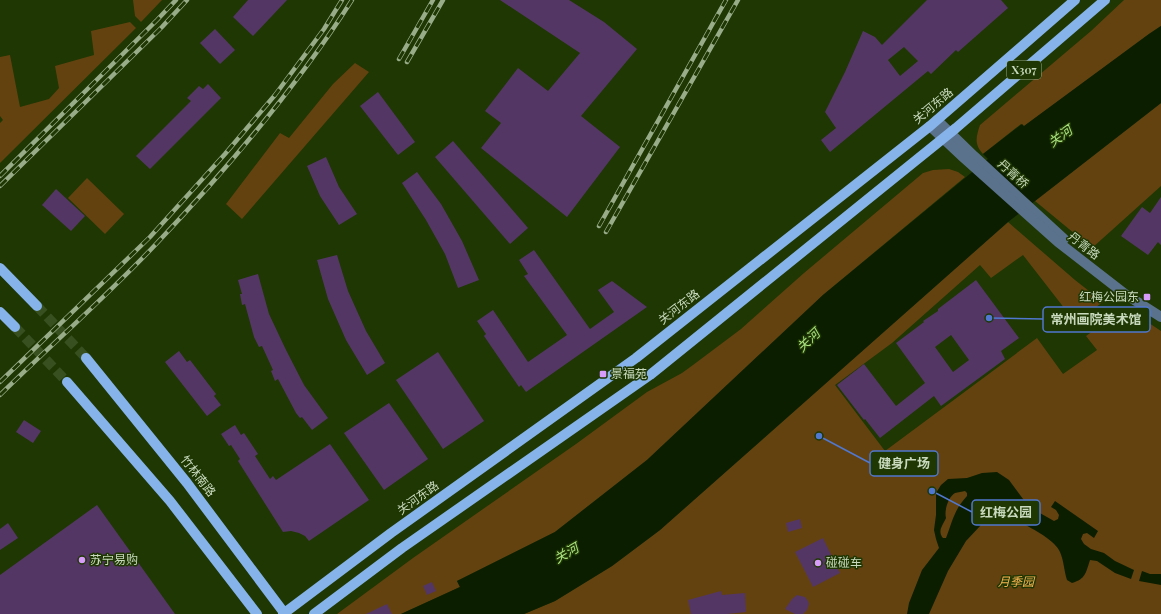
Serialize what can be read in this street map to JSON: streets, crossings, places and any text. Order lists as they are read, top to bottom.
{
  "streets": {
    "main road": ["X307", "关河东路", "竹林南路"],
    "street": ["丹青桥", "丹青路"]
  },
  "crossings": [
    ["X307", "丹青桥"],
    ["关河东路", "竹林南路"],
    ["丹青桥", "丹青路"]
  ],
  "water": ["关河"],
  "parks": ["月季园"],
  "places": {
    "transit": ["红梅公园东", "景福苑"],
    "other": [
      "常州画院美术馆",
      "健身广场",
      "红梅公园",
      "苏宁易购",
      "碰碰车"
    ]
  }
}
